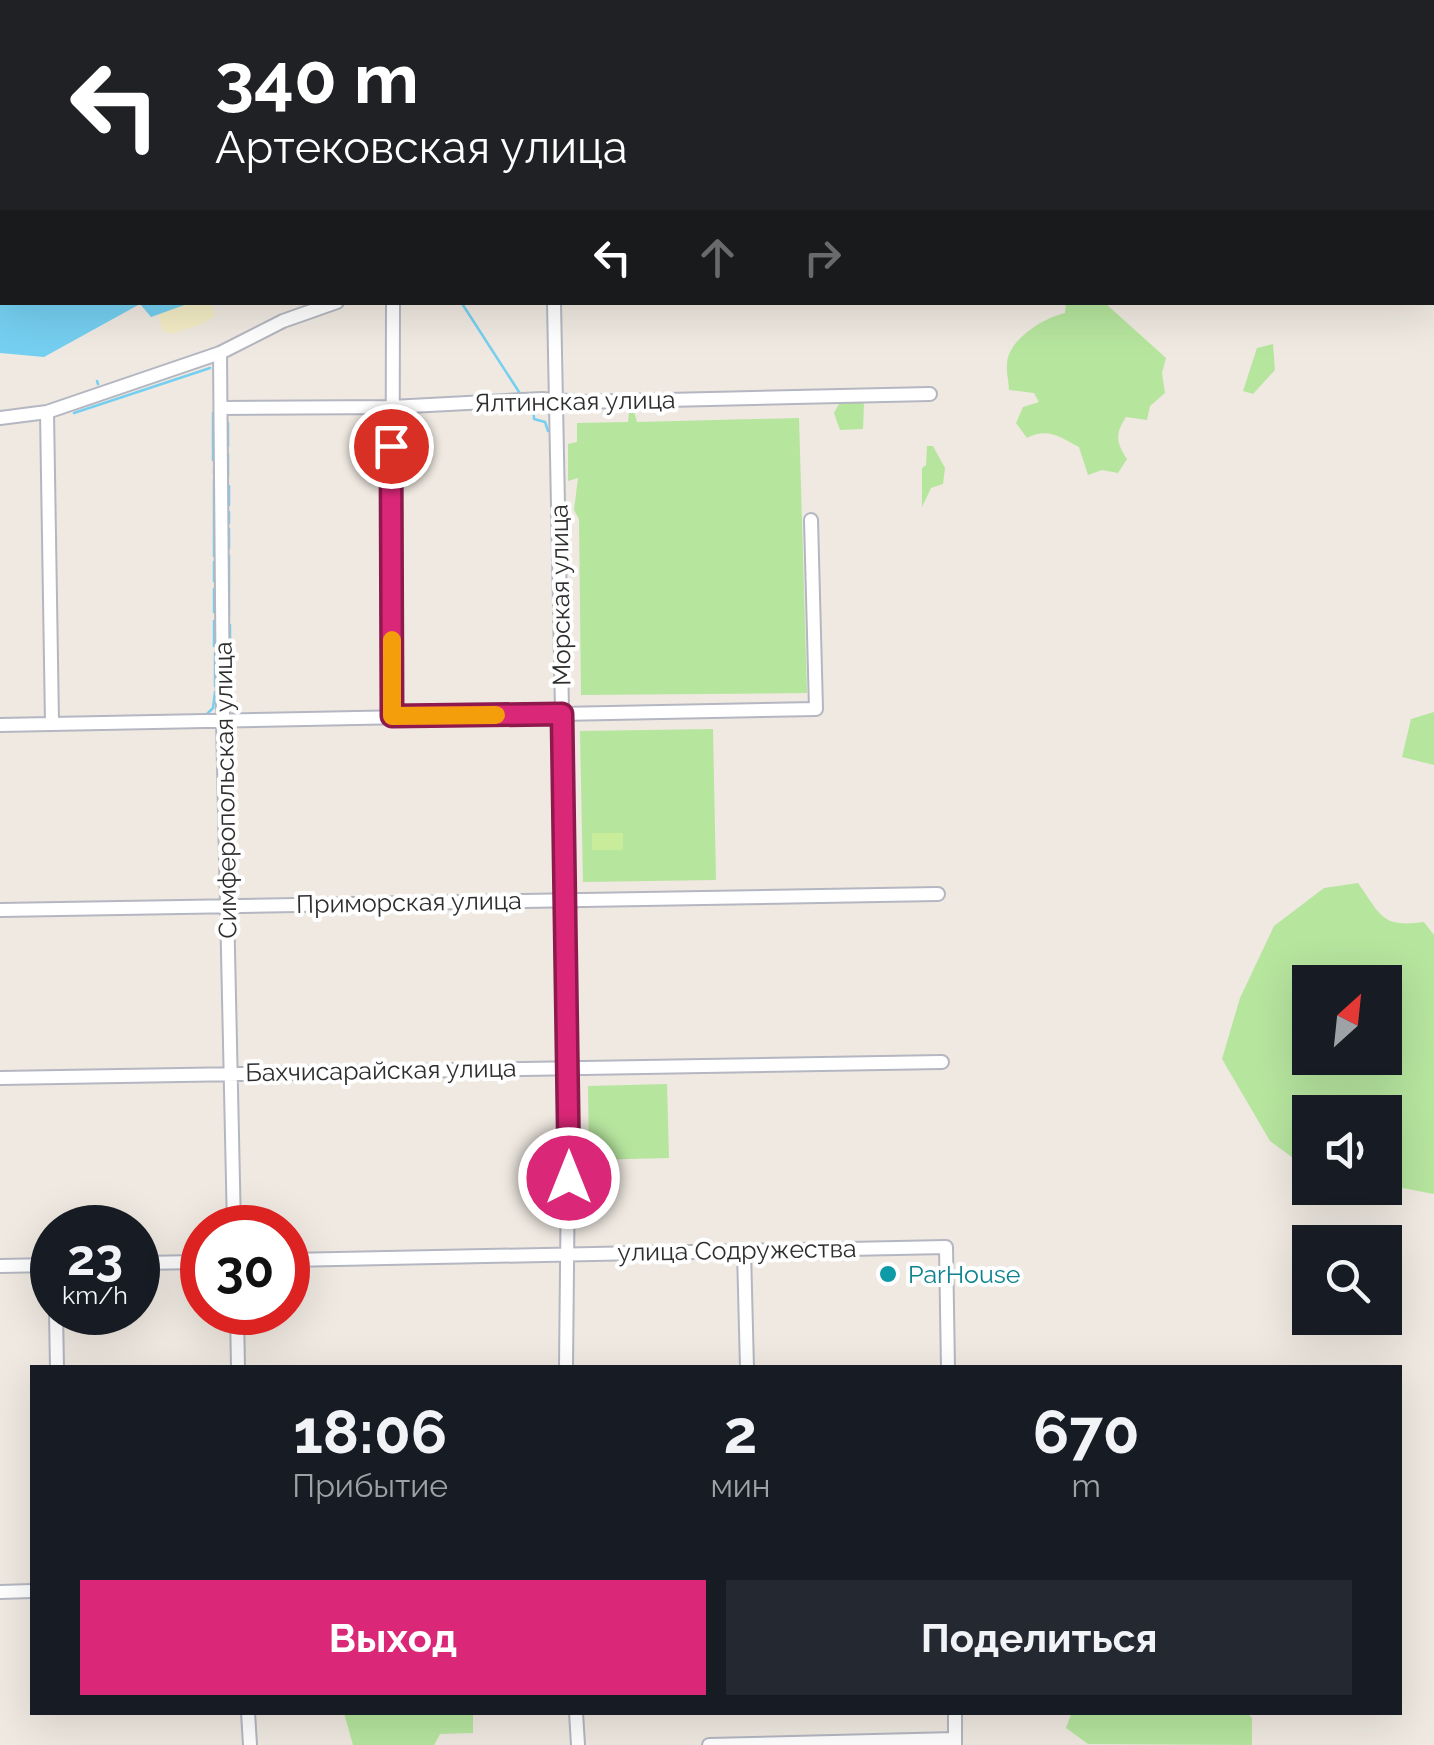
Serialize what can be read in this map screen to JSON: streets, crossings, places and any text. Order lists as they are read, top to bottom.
{
  "streets": {
    "street": [
      "Ялтинская улица",
      "Морская улица",
      "Симферопольская улица",
      "Приморская улица",
      "Бахчисарайская улица",
      "улица Содружества"
    ]
  },
  "crossings": [
    ["Ялтинская улица", "Морская улица"],
    ["Ялтинская улица", "Симферопольская улица"],
    ["Морская улица", "Приморская улица"],
    ["Морская улица", "Бахчисарайская улица"],
    ["Морская улица", "улица Содружества"],
    ["Симферопольская улица", "Приморская улица"],
    ["Симферопольская улица", "Бахчисарайская улица"]
  ],
  "places": ["ParHouse"],
  "north": "top right",
  "page": {
    "turn": ["340 m", "Артековская улица"],
    "speed": "23 km/h",
    "limit": "30",
    "eta": [
      "18:06",
      "Прибытие",
      "2",
      "мин",
      "670",
      "m"
    ],
    "buttons": ["Выход", "Поделиться"]
  }
}
